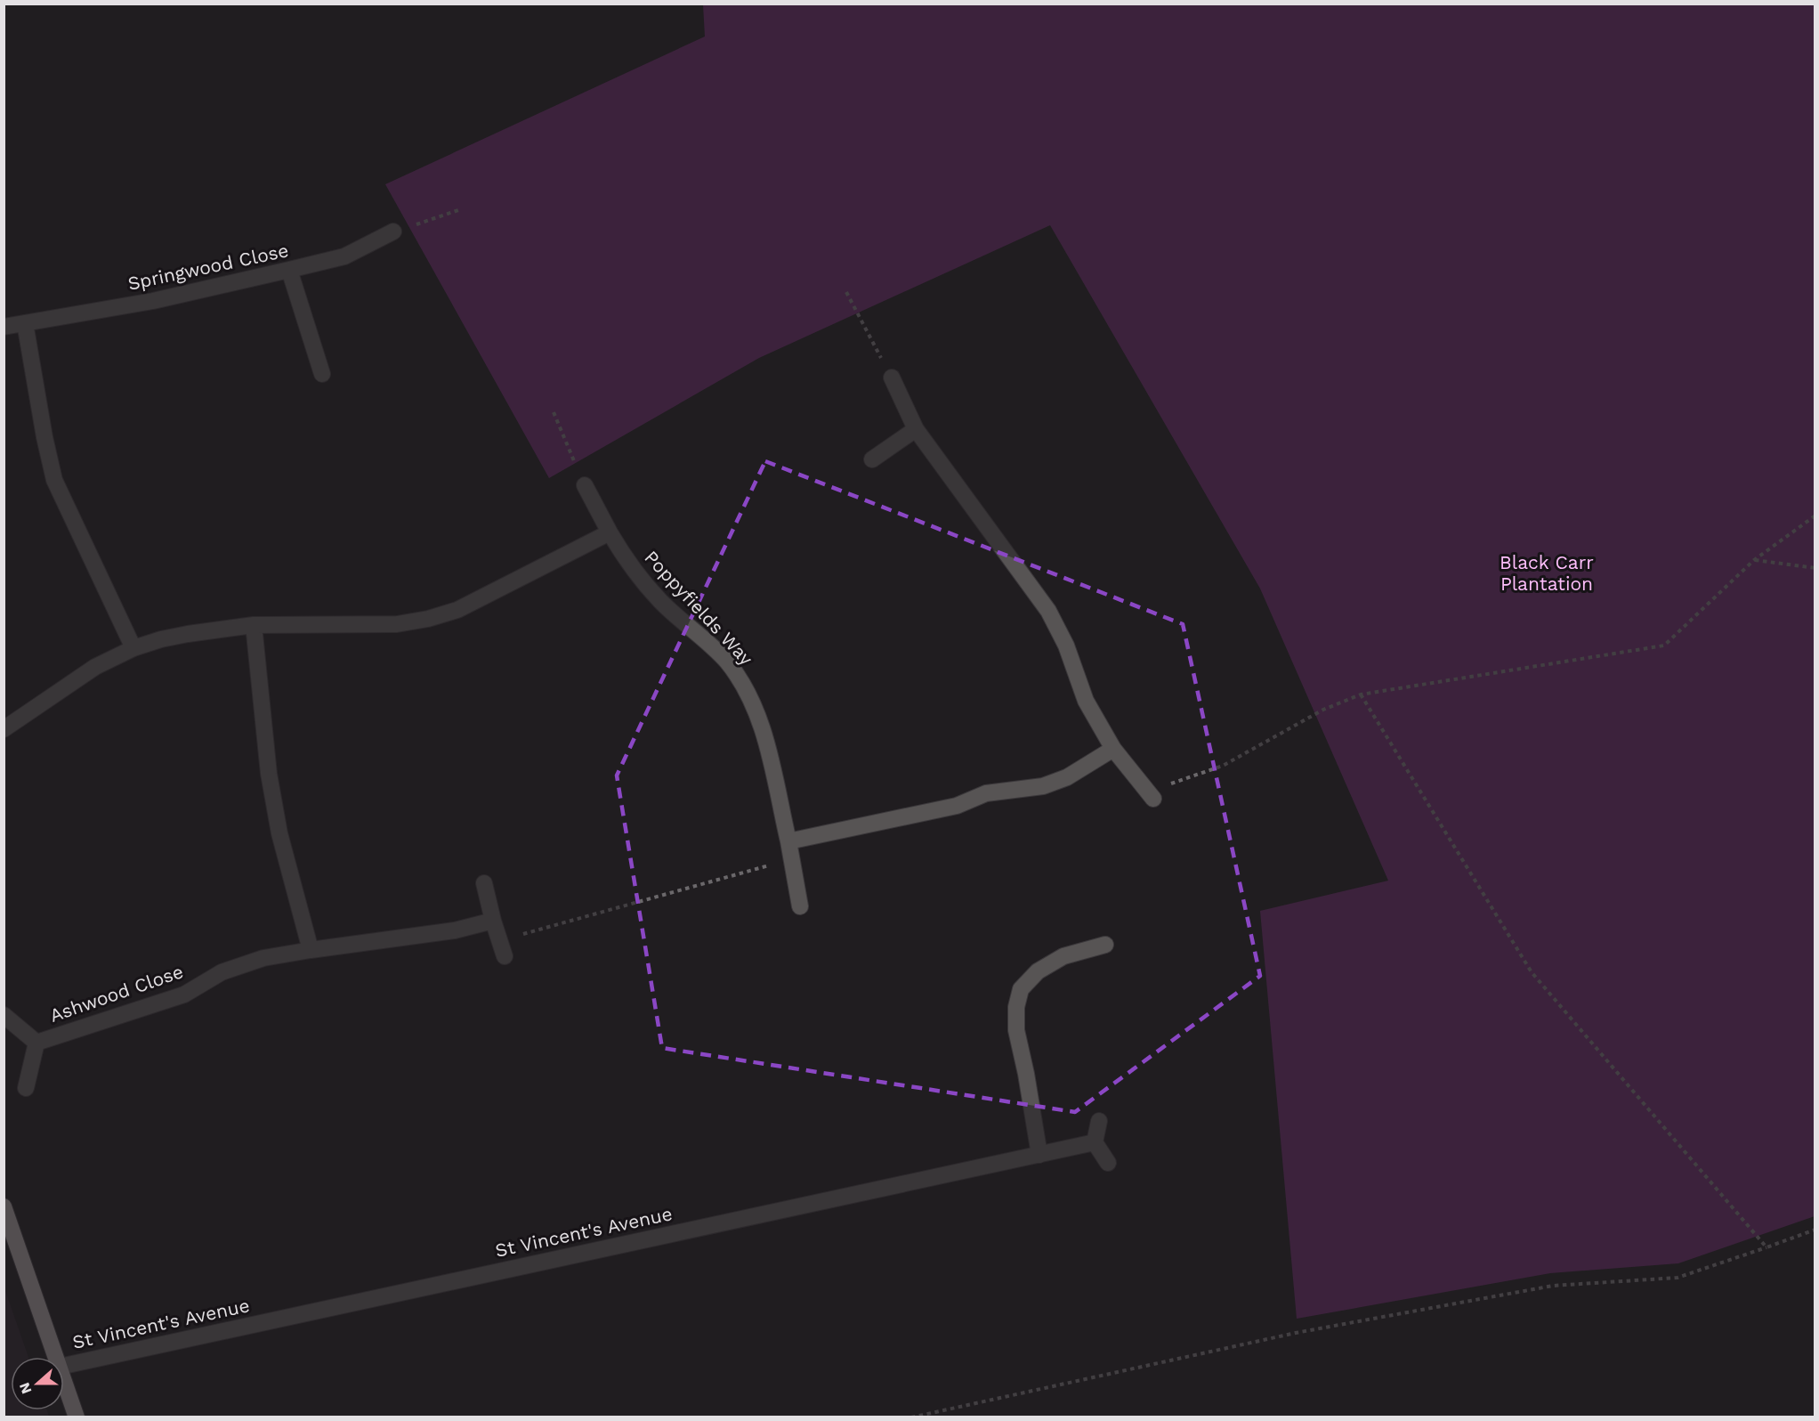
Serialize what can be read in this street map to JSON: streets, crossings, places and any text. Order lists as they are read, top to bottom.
{
  "streets": {
    "street": [
      "Springwood Close",
      "Poppyfields Way",
      "Ashwood Close",
      "St Vincent's Avenue"
    ]
  },
  "parks": ["Black Carr Plantation"],
  "north": "left"
}
